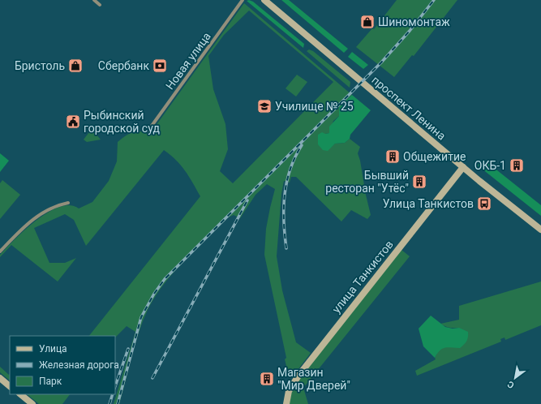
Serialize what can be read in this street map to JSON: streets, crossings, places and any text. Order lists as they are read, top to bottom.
{
  "streets": {
    "main road": ["проспект Ленина", "улица Танкистов"],
    "street": ["Новая улица"]
  },
  "crossings": [
    ["проспект Ленина", "улица Танкистов"]
  ],
  "places": {
    "shop": ["Шиномонтаж", "Бристоль"],
    "bank": ["Сбербанк"],
    "school or university": ["Училище № 25"],
    "public building": ["Рыбинский городской суд"],
    "building": [
      "Общежитие",
      "ОКБ-1",
      "Бывший ресторан \"Утёс\"",
      "Магазин \"Мир Дверей\""
    ],
    "bus stop": ["Улица Танкистов"]
  },
  "legend": ["Улица", "Железная дорога", "Парк"],
  "north": "bottom left"
}
